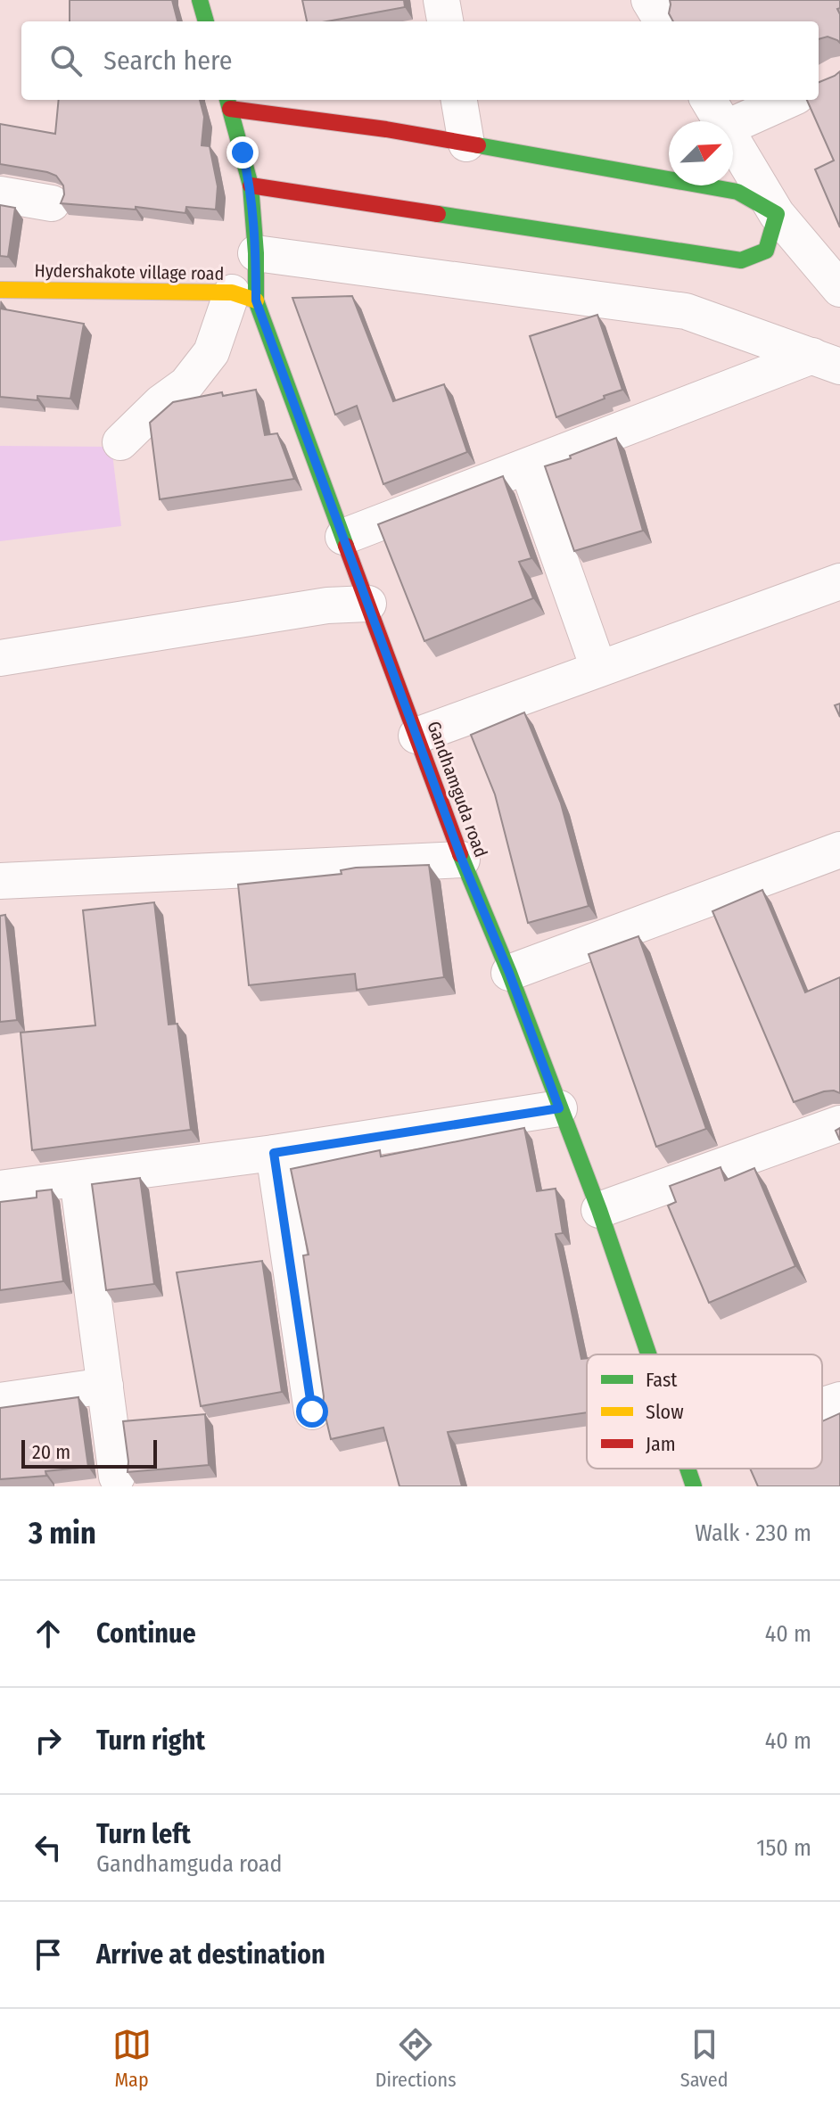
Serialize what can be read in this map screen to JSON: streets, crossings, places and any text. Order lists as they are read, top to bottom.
{
  "streets": {
    "street": ["Hydershakote village road", "Gandhamguda road"]
  },
  "crossings": [
    ["Hydershakote village road", "Gandhamguda road"]
  ],
  "legend": ["Fast", "Slow", "Jam"],
  "scale_bar": "20 m",
  "north": "top right",
  "page": {
    "search": "Search here",
    "scale": "20 m",
    "heading": ["3 min", "Walk · 230 m"],
    "list": [
      ["Continue", "40 m"],
      ["Turn right", "40 m"],
      ["Turn left", "Gandhamguda road", "150 m"],
      "Arrive at destination"
    ],
    "nav": ["Map", "Directions", "Saved"]
  }
}
